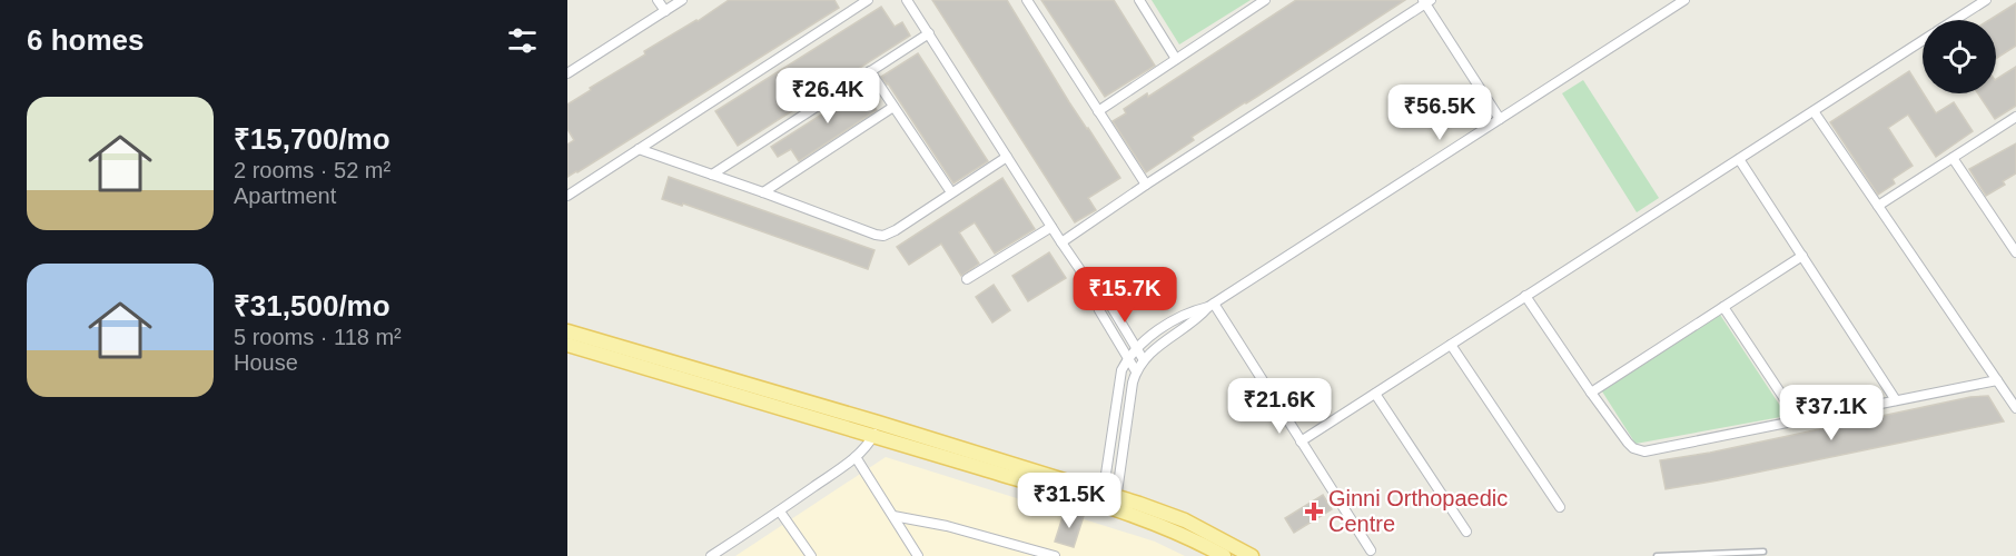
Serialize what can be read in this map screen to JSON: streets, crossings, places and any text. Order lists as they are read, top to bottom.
{
  "places": {
    "health": ["Ginni Orthopaedic Centre"]
  },
  "page": {
    "heading": "6 homes",
    "price": [
      "₹26.4K",
      "₹56.5K",
      "₹15.7K",
      "₹21.6K",
      "₹37.1K",
      "₹31.5K"
    ],
    "list": [
      {
        "name": "₹15,700/mo",
        "note": "2 rooms · 52 m² · Apartment"
      },
      {
        "name": "₹31,500/mo",
        "note": "5 rooms · 118 m² · House"
      }
    ]
  }
}
